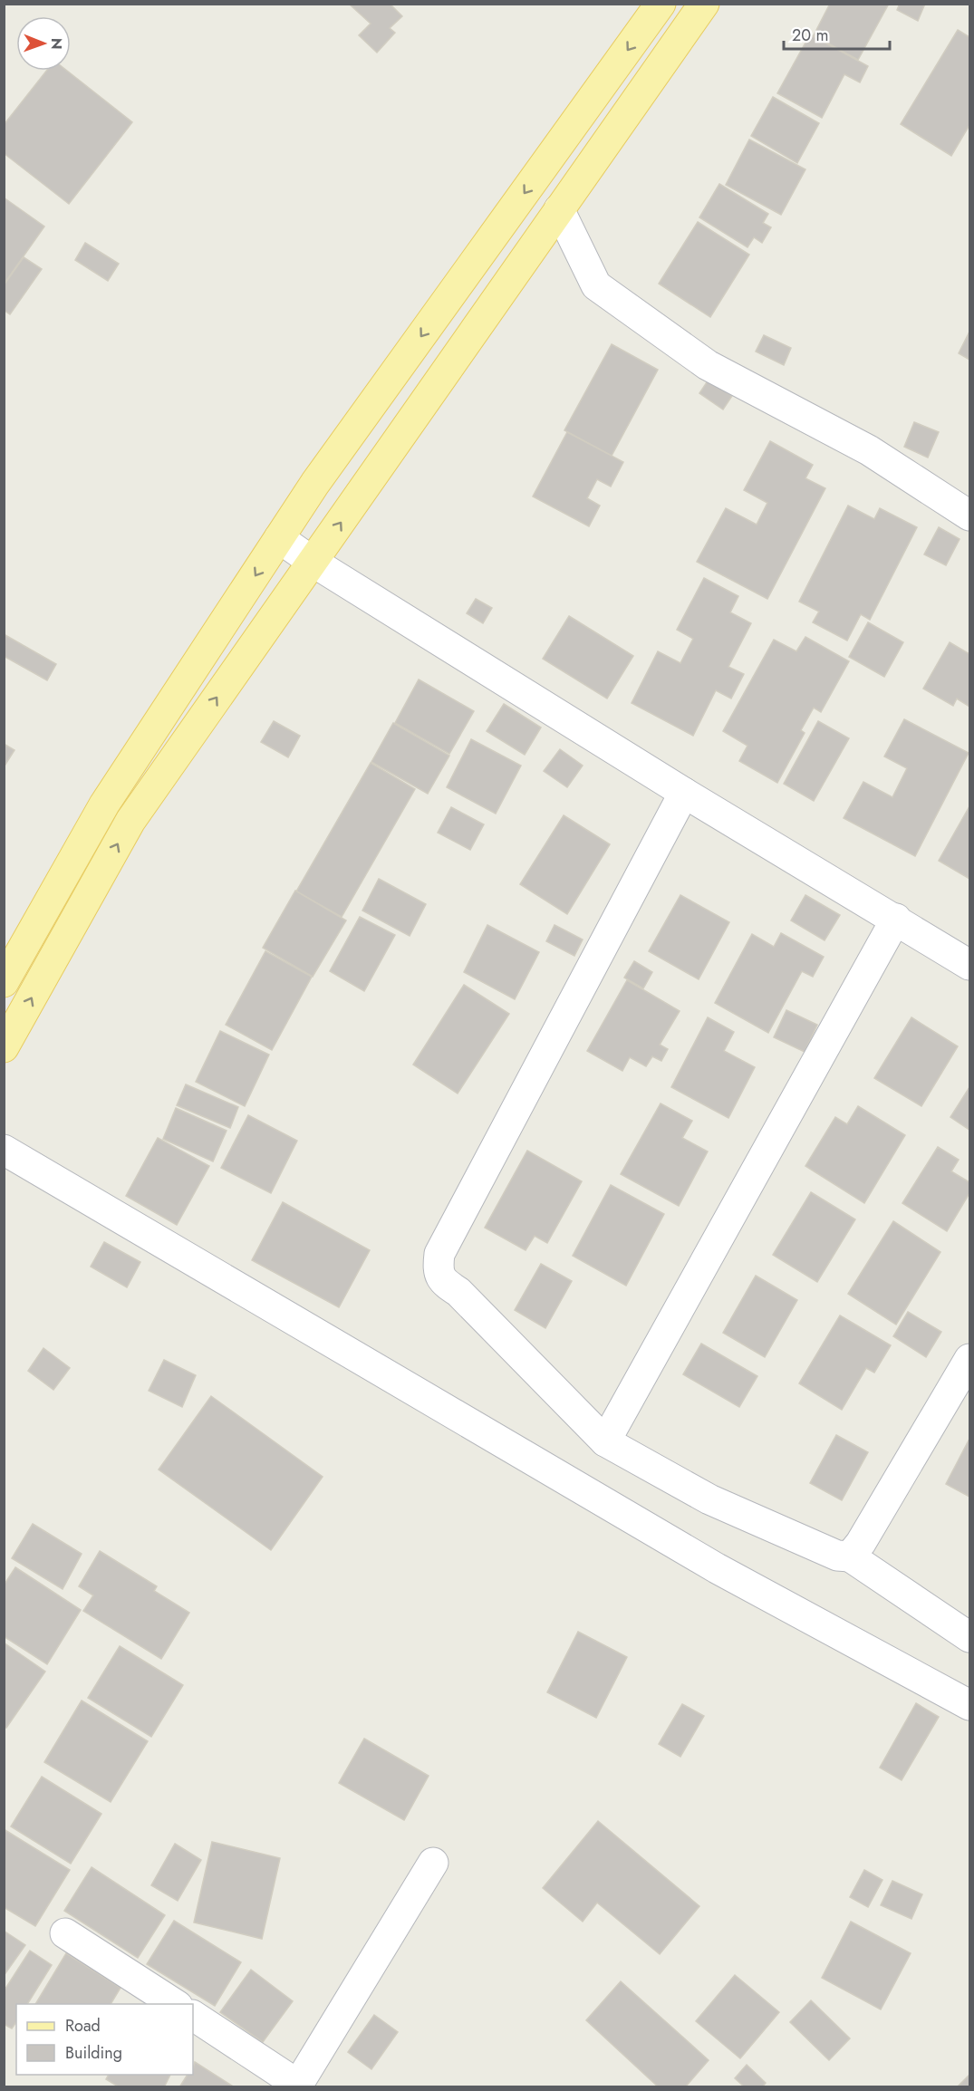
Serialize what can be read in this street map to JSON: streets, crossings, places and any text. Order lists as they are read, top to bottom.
{
  "legend": ["Road", "Building"],
  "scale_bar": "20 m",
  "north": "right"
}
